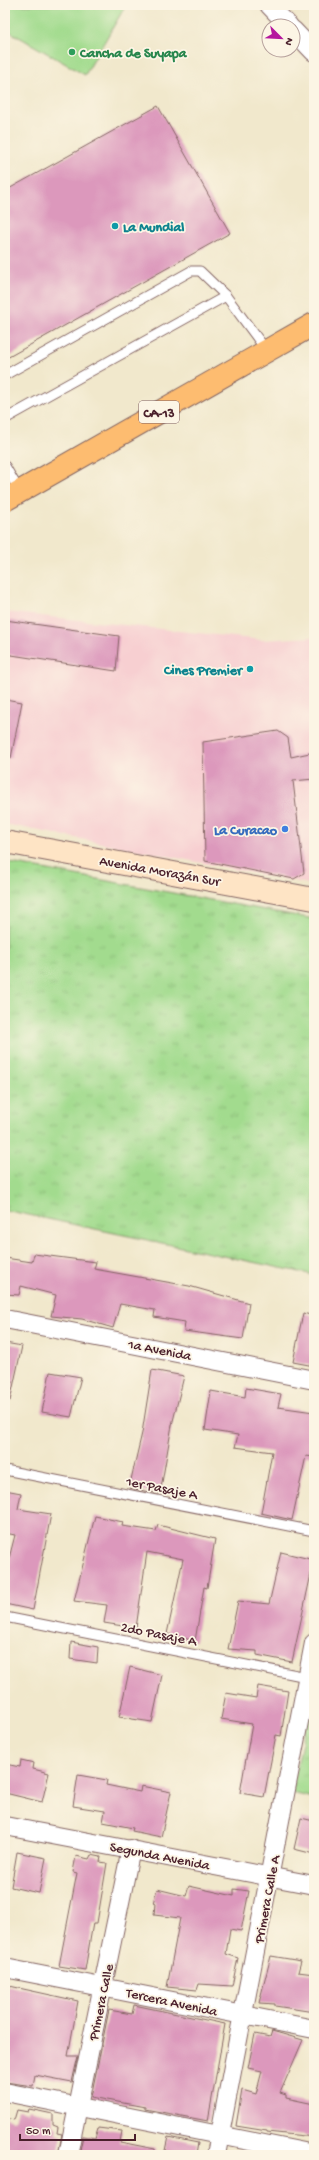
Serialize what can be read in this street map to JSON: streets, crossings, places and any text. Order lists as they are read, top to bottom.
{
  "streets": {
    "main road": ["CA-13"],
    "street": [
      "Avenida Morazán Sur",
      "1a Avenida",
      "Segunda Avenida",
      "Primera Calle A",
      "Tercera Avenida",
      "Primera Calle"
    ],
    "lane": ["1er Pasaje A", "2do Pasaje A"]
  },
  "crossings": [
    ["2do Pasaje A", "Primera Calle A"],
    ["Segunda Avenida", "Primera Calle A"],
    ["Segunda Avenida", "Primera Calle"],
    ["Primera Calle A", "Tercera Avenida"],
    ["Tercera Avenida", "Primera Calle"]
  ],
  "places": [
    "Cancha de Suyapa",
    "La Mundial",
    "Cines Premier",
    "La Curacao"
  ],
  "scale_bar": "50 m",
  "north": "bottom right"
}
